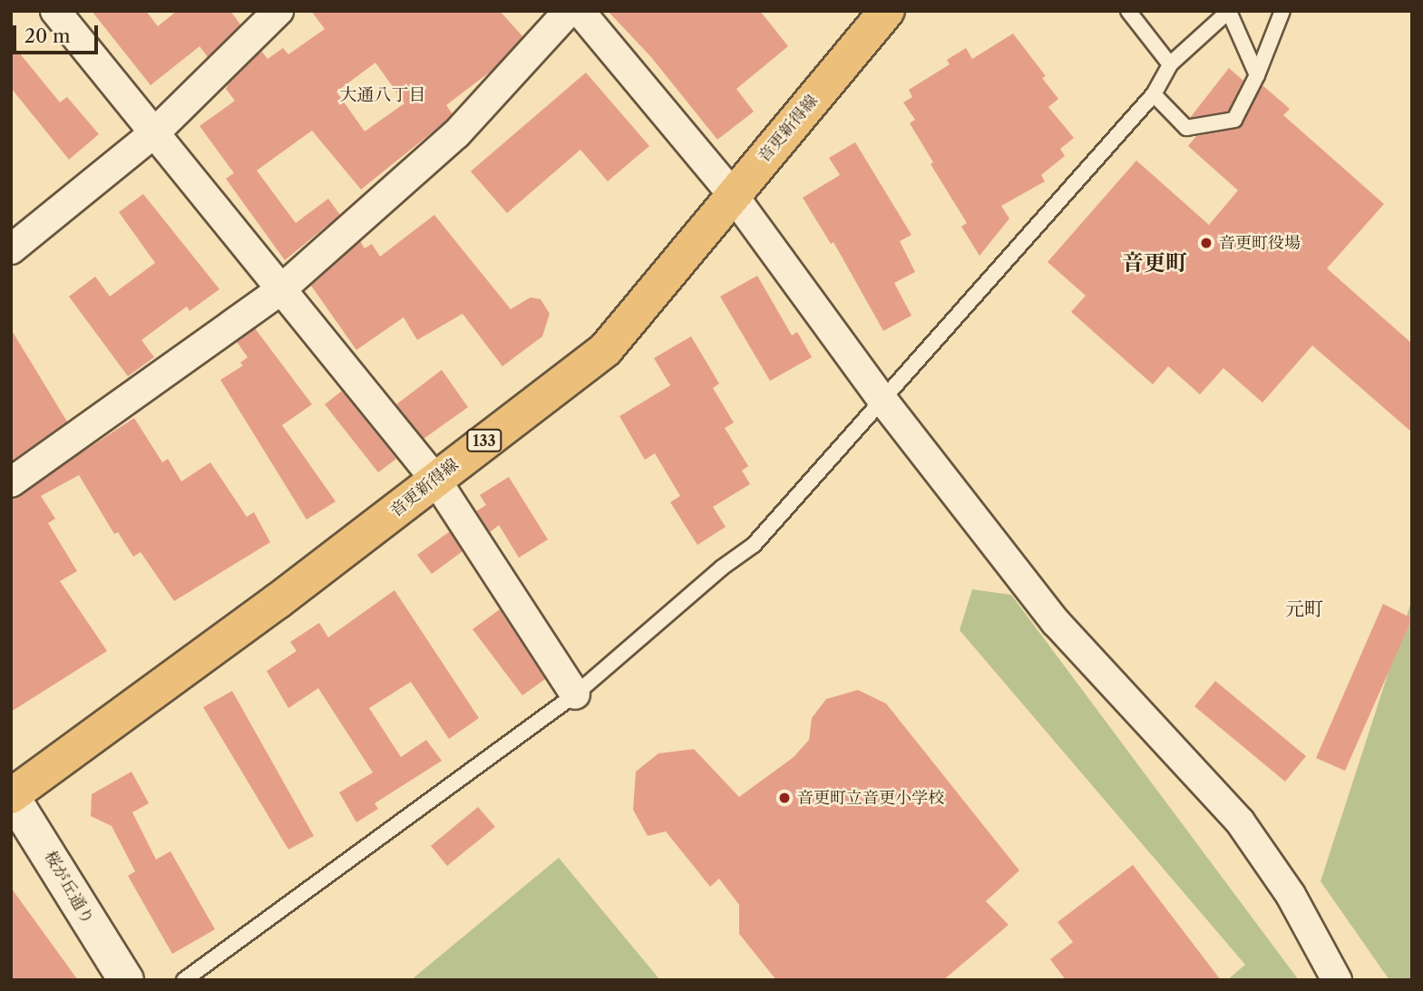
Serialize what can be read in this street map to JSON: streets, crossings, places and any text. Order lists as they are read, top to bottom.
{
  "streets": {
    "main road": ["音更新得線", "133"],
    "street": ["桜が丘通り"]
  },
  "crossings": [
    ["音更新得線", "桜が丘通り"]
  ],
  "districts": ["大通八丁目", "音更町", "元町"],
  "places": ["音更町役場", "音更町立音更小学校"],
  "scale_bar": "20 m"
}
